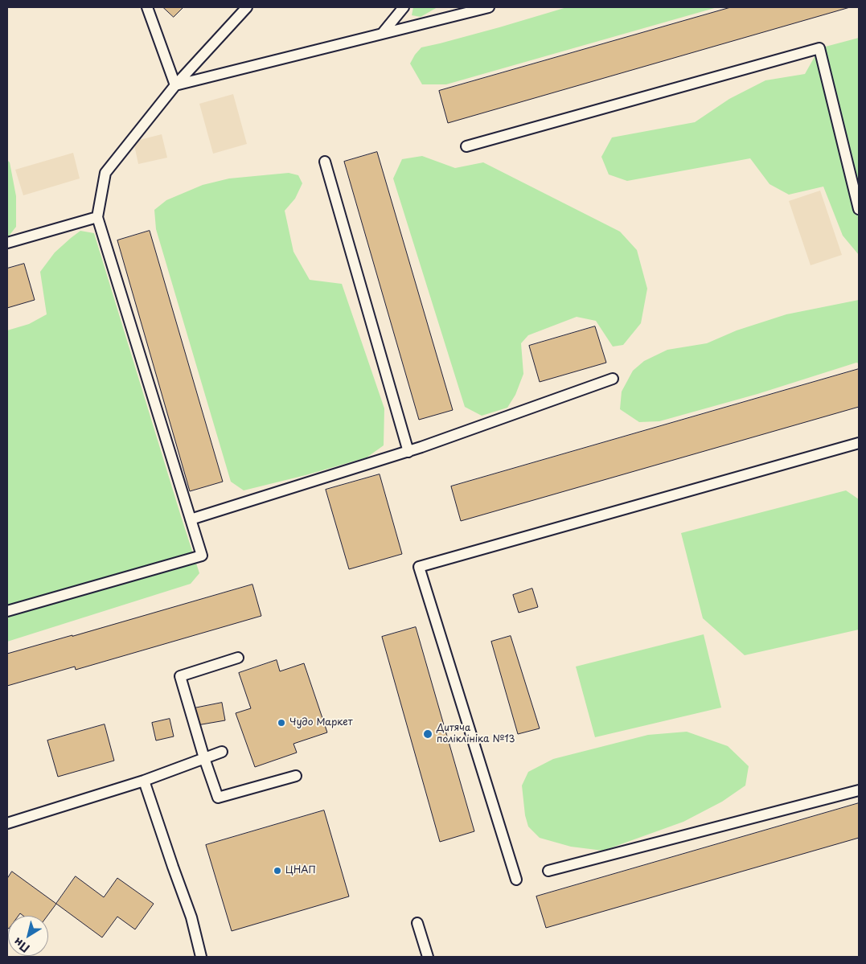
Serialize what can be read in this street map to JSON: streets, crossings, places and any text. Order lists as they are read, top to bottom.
{
  "places": ["Чудо Маркет", "Дитяча поліклініка №13", "ЦНАП"],
  "north": "bottom left"
}
